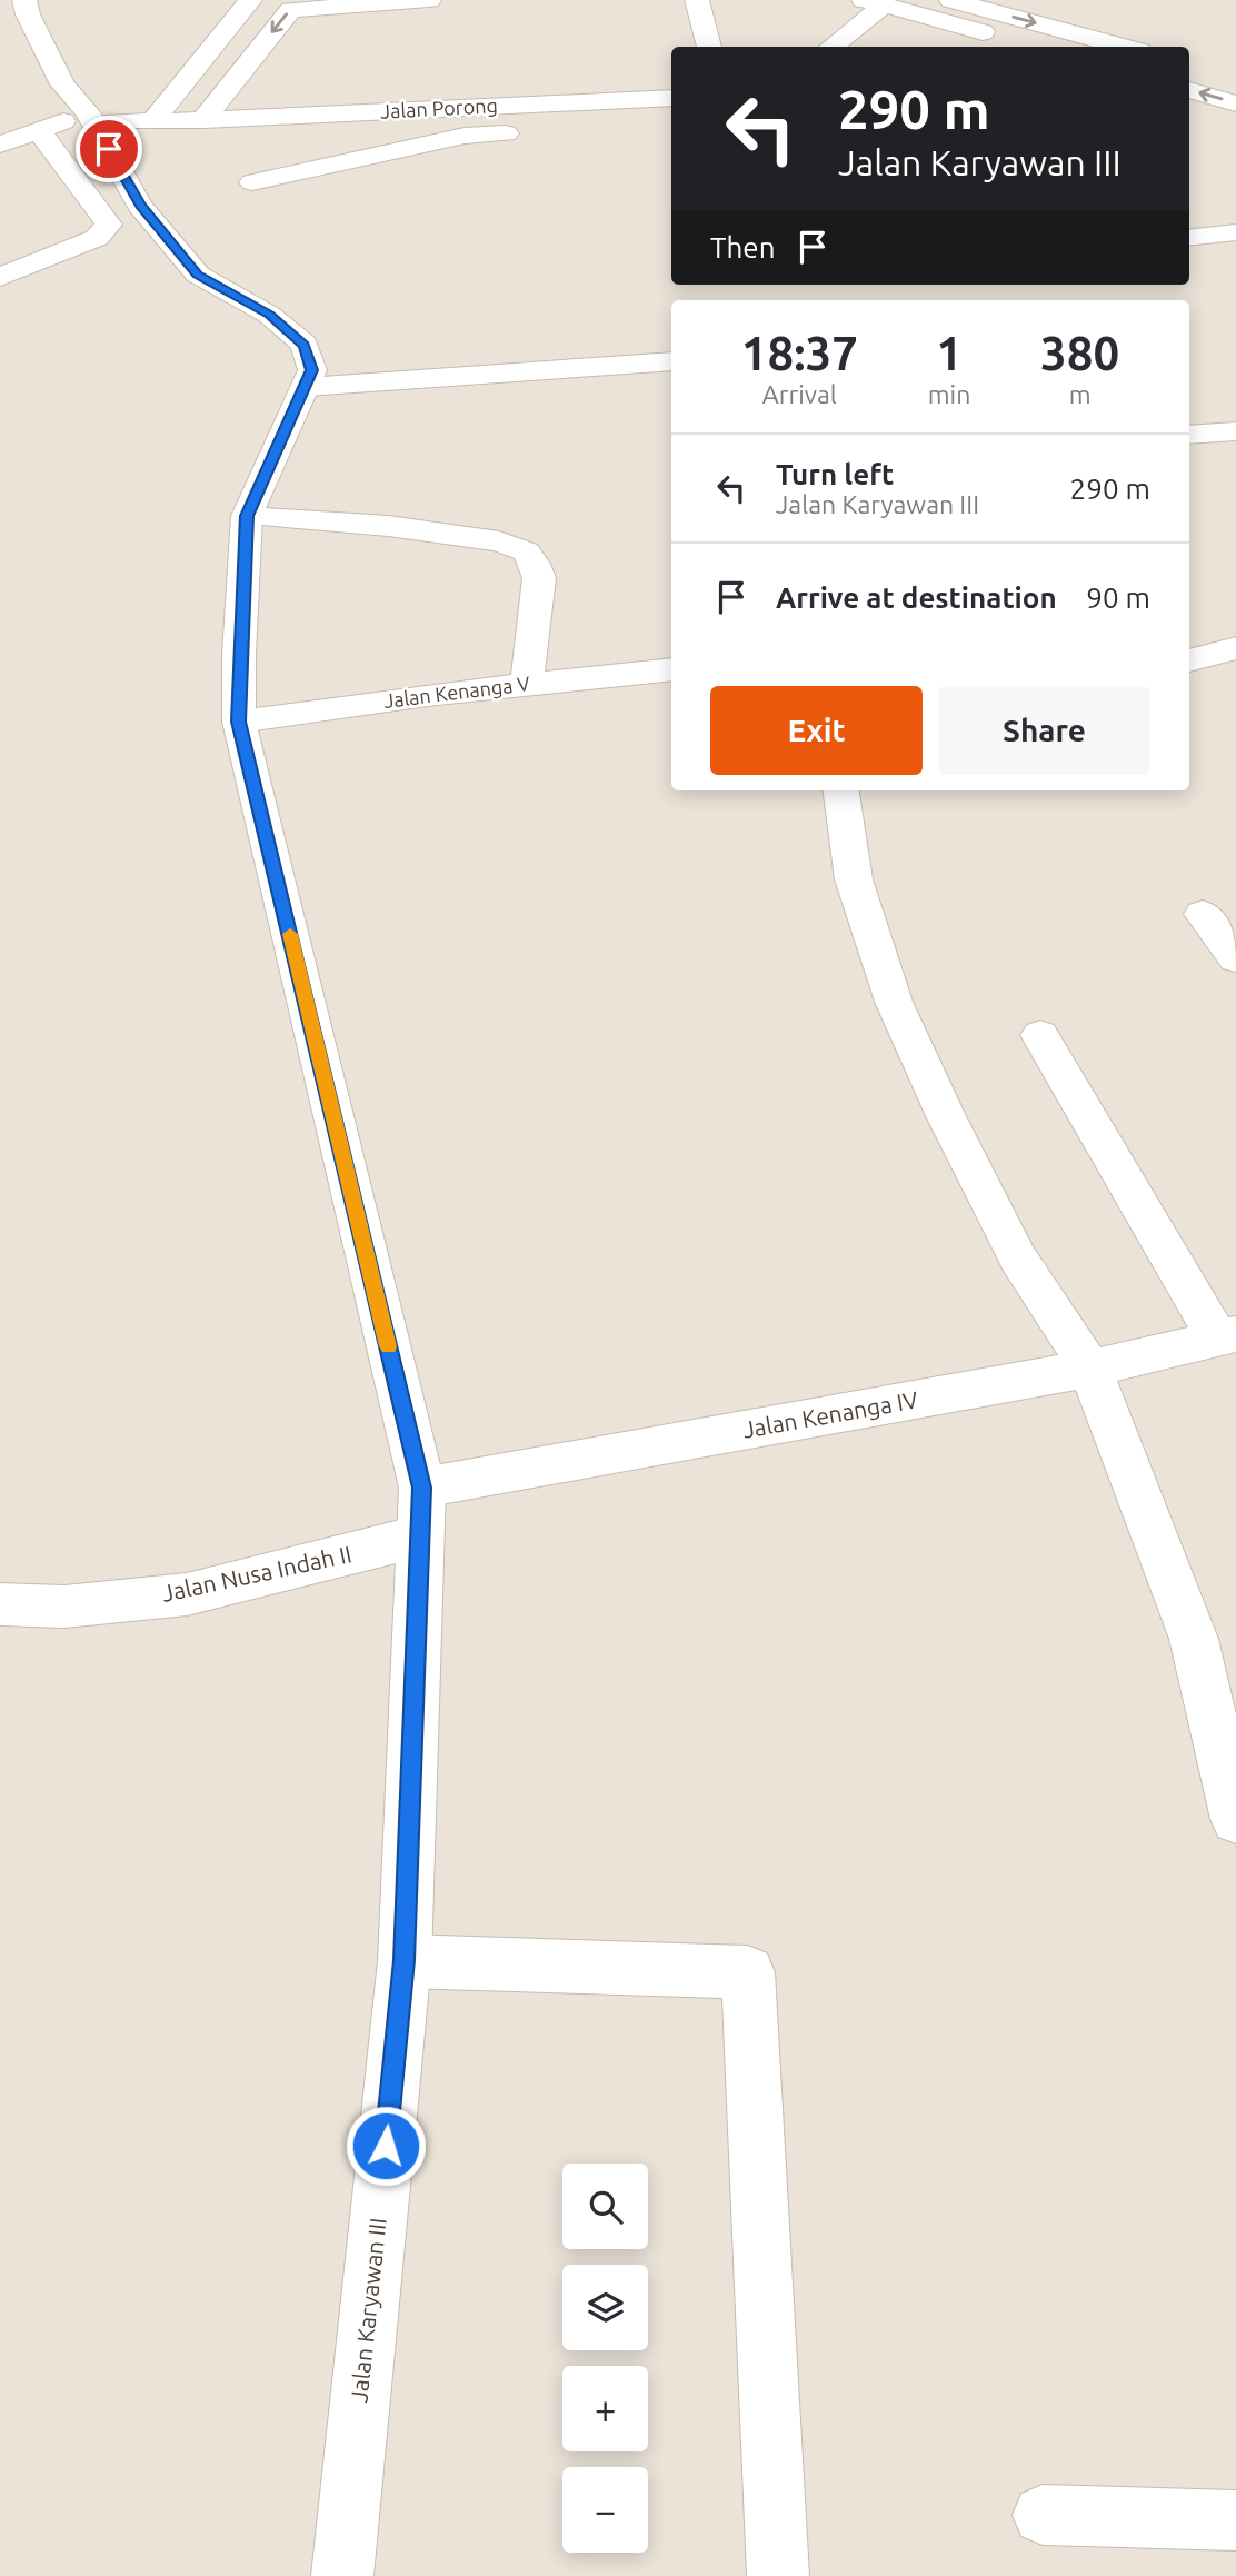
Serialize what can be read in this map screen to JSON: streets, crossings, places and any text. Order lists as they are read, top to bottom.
{
  "streets": {
    "street": [
      "Jalan Porong",
      "Jalan Kenanga V",
      "Jalan Kenanga IV",
      "Jalan Nusa Indah II",
      "Jalan Karyawan III"
    ]
  },
  "crossings": [
    ["Jalan Porong", "Jalan Karyawan III"],
    ["Jalan Kenanga V", "Jalan Karyawan III"],
    ["Jalan Kenanga IV", "Jalan Karyawan III"],
    ["Jalan Nusa Indah II", "Jalan Karyawan III"]
  ],
  "page": {
    "turn": ["290 m", "Jalan Karyawan III"],
    "then": "Then",
    "eta": [
      "18:37",
      "Arrival",
      "1",
      "min",
      "380",
      "m"
    ],
    "list": [
      {
        "name": "Turn left",
        "note": "Jalan Karyawan III",
        "value": "290 m"
      },
      {
        "name": "Arrive at destination",
        "value": "90 m"
      }
    ],
    "buttons": ["Exit", "Share"],
    "map_buttons": ["+", "−"]
  }
}
